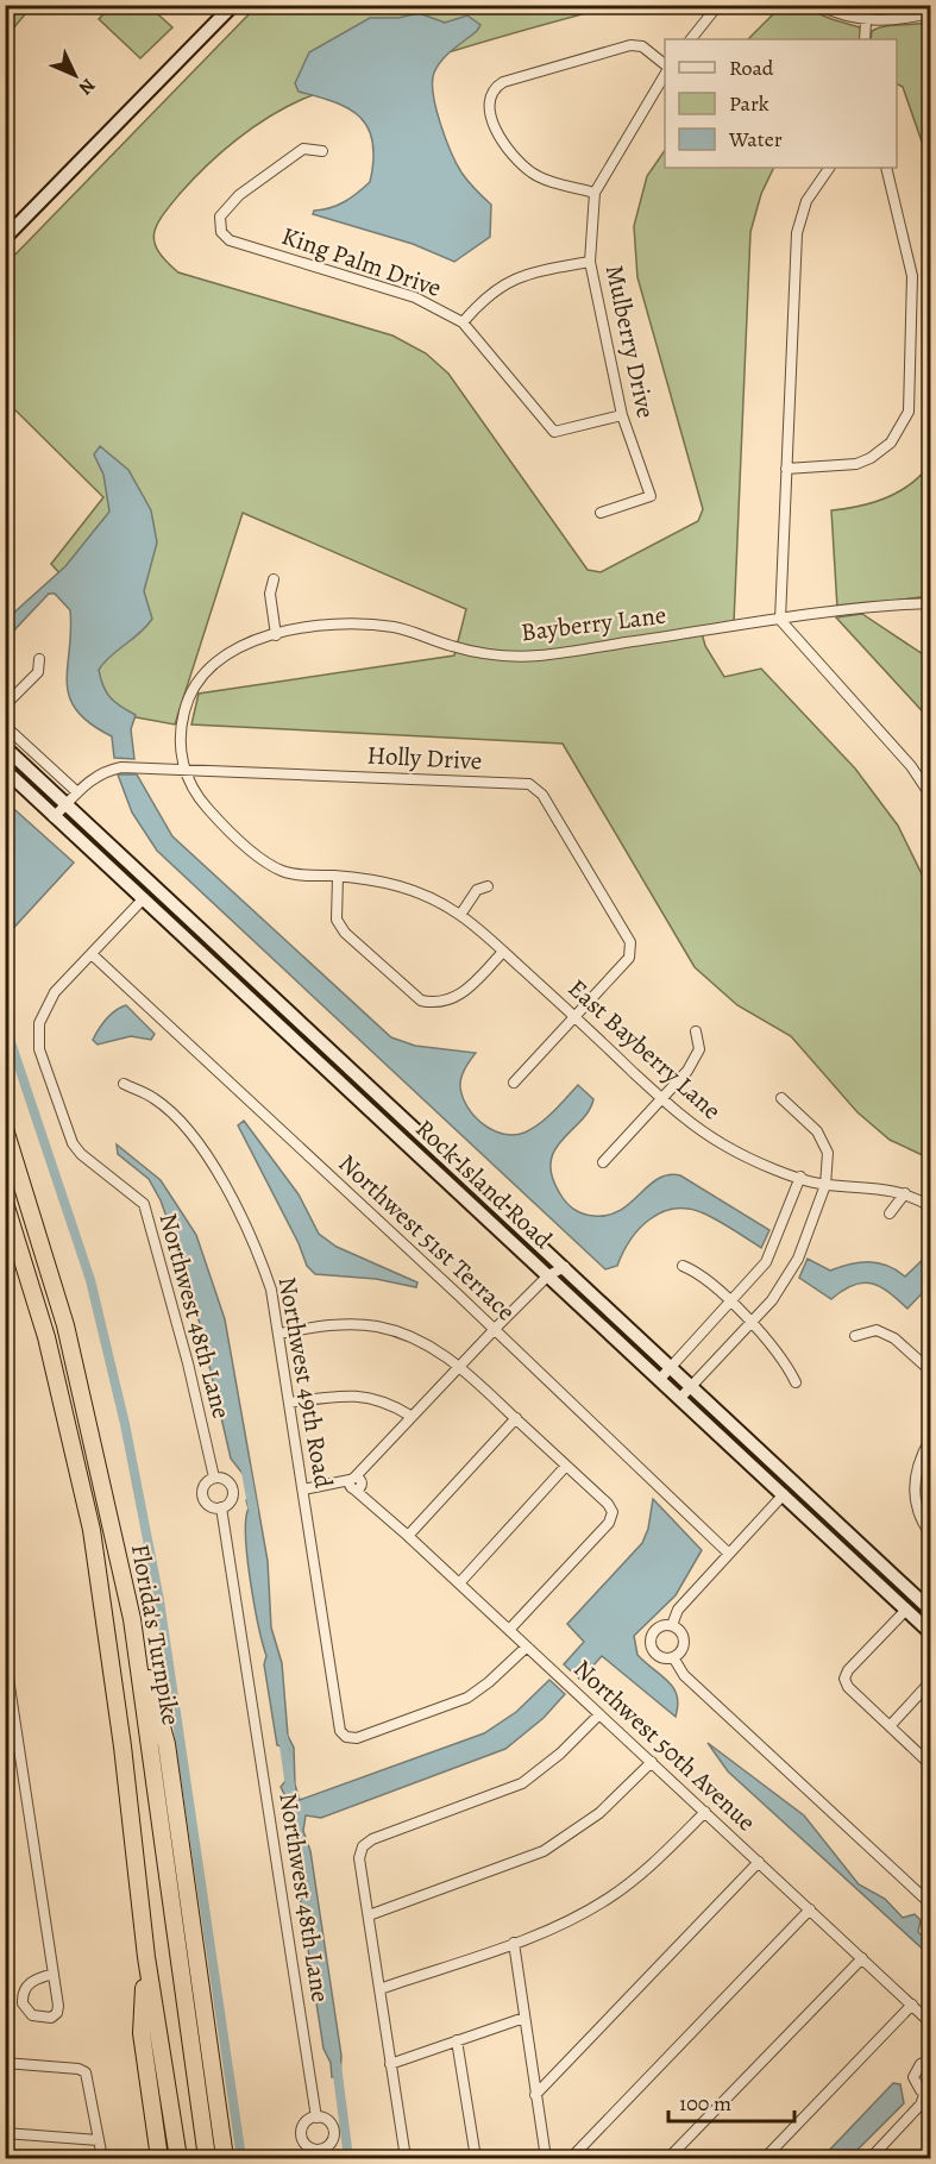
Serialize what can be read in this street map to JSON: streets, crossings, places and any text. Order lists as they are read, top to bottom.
{
  "streets": {
    "highway": ["Florida's Turnpike"],
    "main road": ["Rock Island Road"],
    "street": [
      "King Palm Drive",
      "Mulberry Drive",
      "Bayberry Lane",
      "Holly Drive",
      "East Bayberry Lane",
      "Northwest 51st Terrace",
      "Northwest 48th Lane",
      "Northwest 49th Road",
      "Northwest 50th Avenue"
    ]
  },
  "crossings": [
    ["King Palm Drive", "Mulberry Drive"],
    ["Bayberry Lane", "Holly Drive"],
    ["Bayberry Lane", "East Bayberry Lane"],
    ["Holly Drive", "East Bayberry Lane"],
    ["Holly Drive", "Rock Island Road"],
    ["Rock Island Road", "Northwest 48th Lane"],
    ["Northwest 51st Terrace", "Northwest 48th Lane"],
    ["Northwest 49th Road", "Northwest 50th Avenue"]
  ],
  "legend": ["Road", "Park", "Water"],
  "scale_bar": "100 m",
  "north": "bottom right"
}
